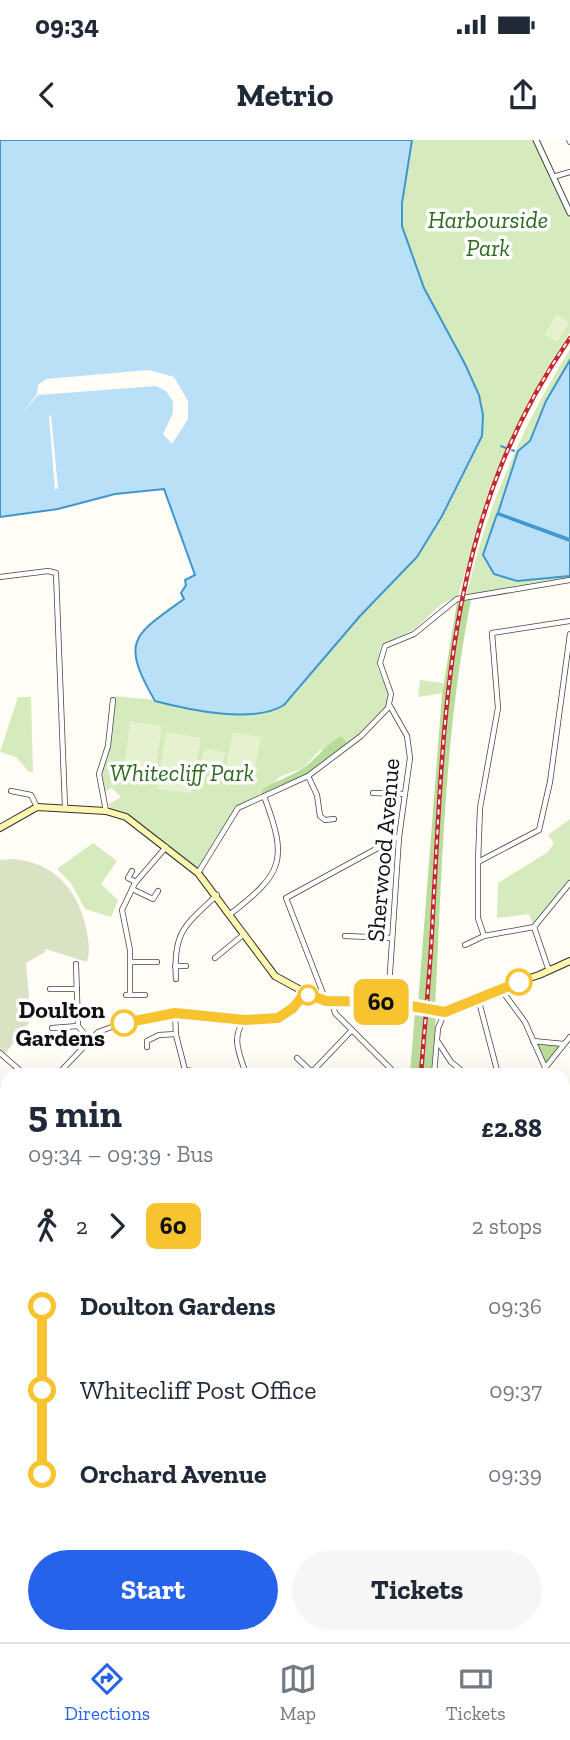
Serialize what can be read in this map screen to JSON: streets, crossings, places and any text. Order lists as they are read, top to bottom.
{
  "streets": {
    "street": ["Sherwood Avenue"]
  },
  "parks": ["Harbourside Park", "Whitecliff Park"],
  "places": ["Doulton Gardens"],
  "lines": ["bus line 60"],
  "page": {
    "status": "09:34",
    "header": "Metrio",
    "on_map": "60",
    "heading": ["5 min", "09:34 – 09:39 · Bus", "£2.88"],
    "legs": ["2", "60", "2 stops"],
    "list": [
      {
        "name": "Doulton Gardens",
        "value": "09:36"
      },
      {
        "name": "Whitecliff Post Office",
        "value": "09:37"
      },
      {
        "name": "Orchard Avenue",
        "value": "09:39"
      }
    ],
    "buttons": ["Start", "Tickets"],
    "tabs": ["Directions", "Map", "Tickets"]
  }
}
